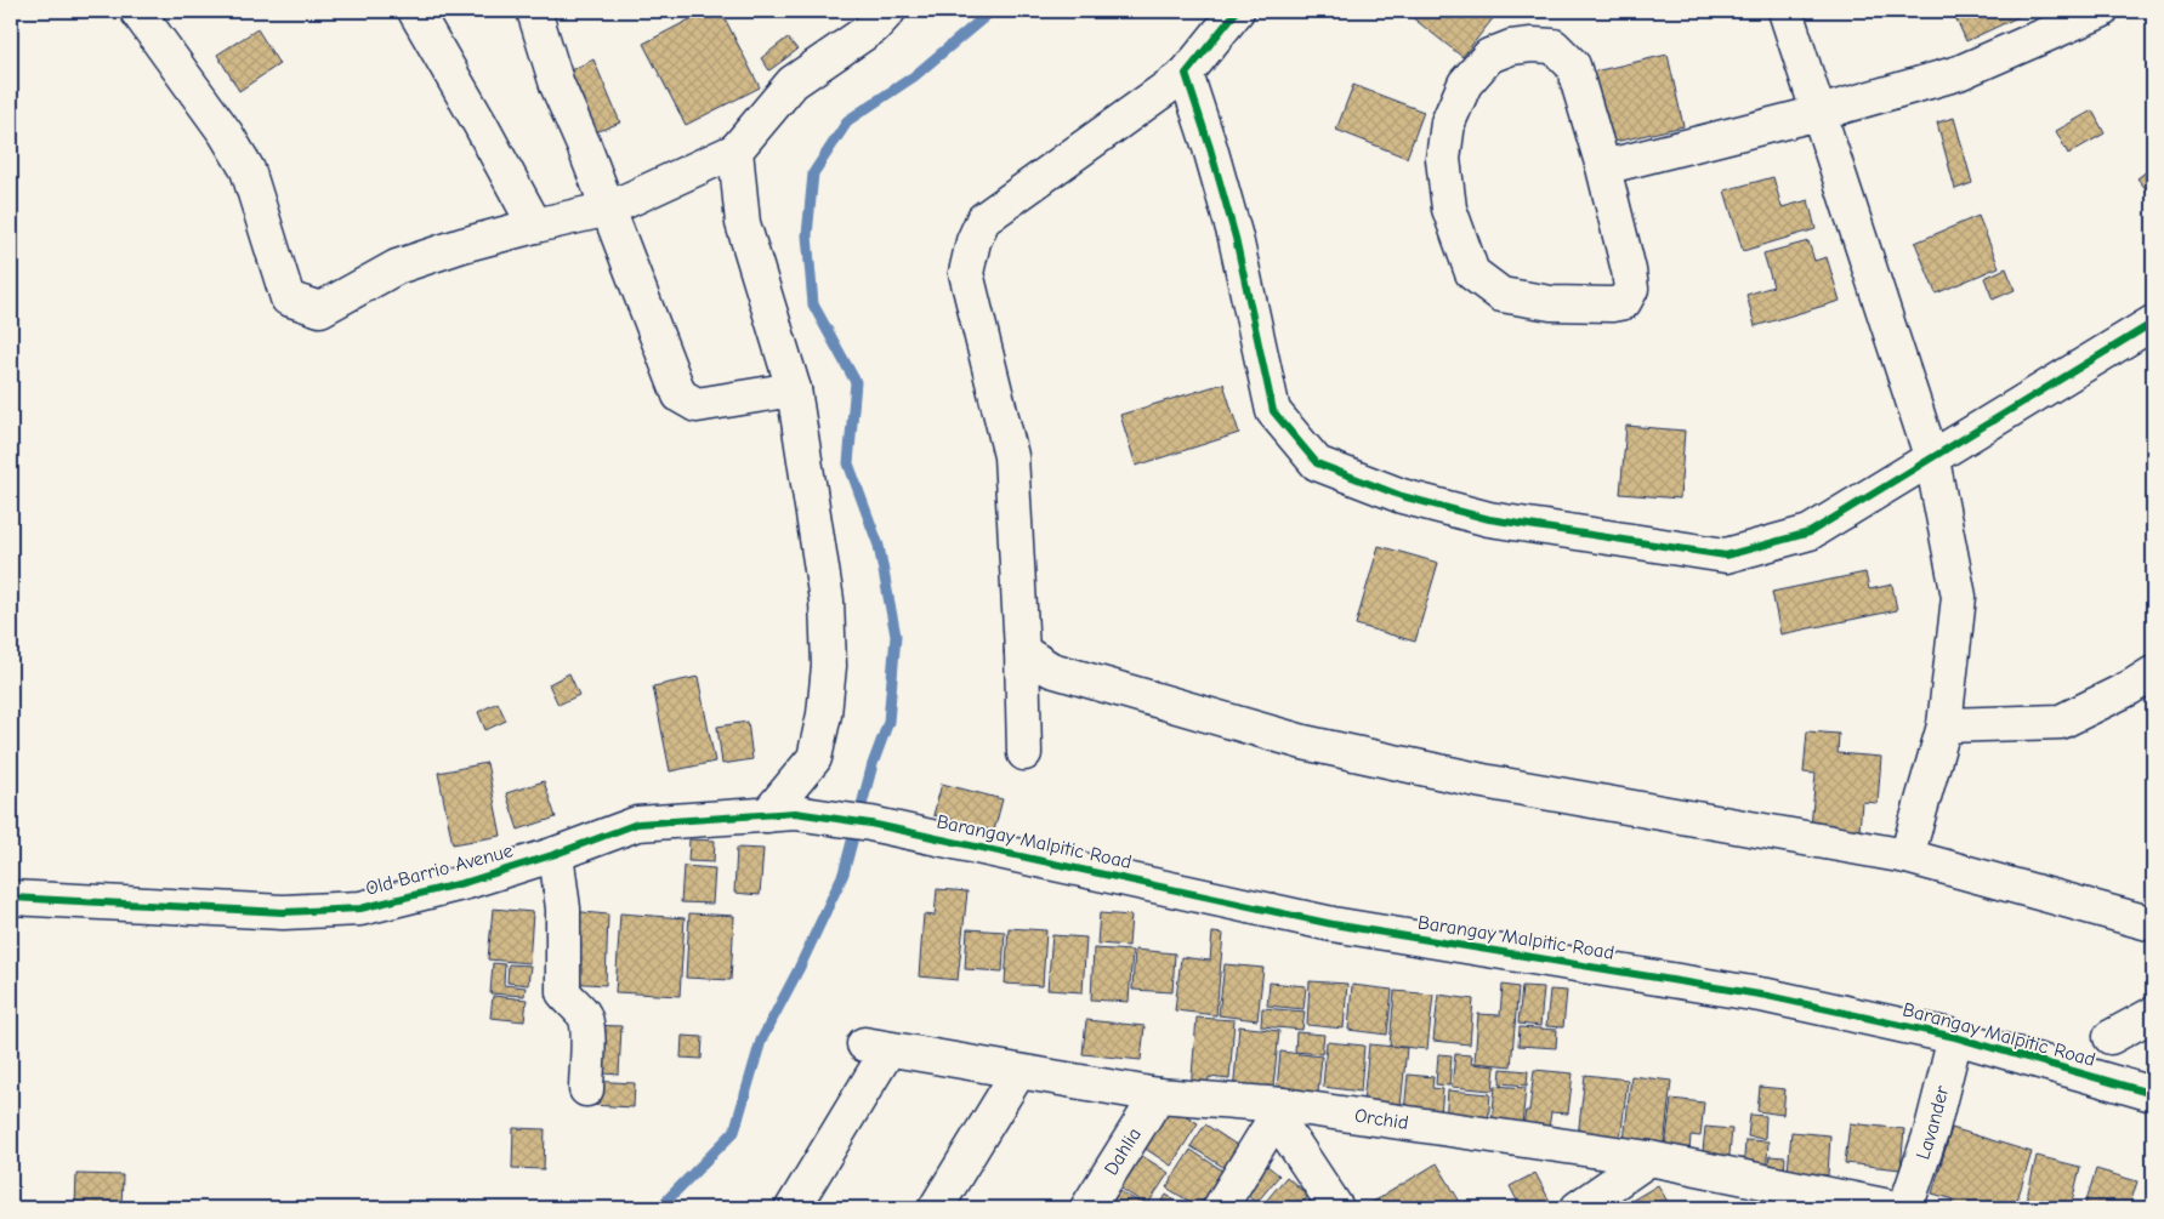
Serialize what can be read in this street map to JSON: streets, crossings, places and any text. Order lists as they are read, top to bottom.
{
  "streets": {
    "street": [
      "Barangay Malpitic Road",
      "Old Barrio Avenue",
      "Orchid",
      "Lavander",
      "Dahlia"
    ]
  },
  "crossings": [
    ["Barangay Malpitic Road", "Old Barrio Avenue"],
    ["Barangay Malpitic Road", "Lavander"],
    ["Orchid", "Dahlia"]
  ]
}
